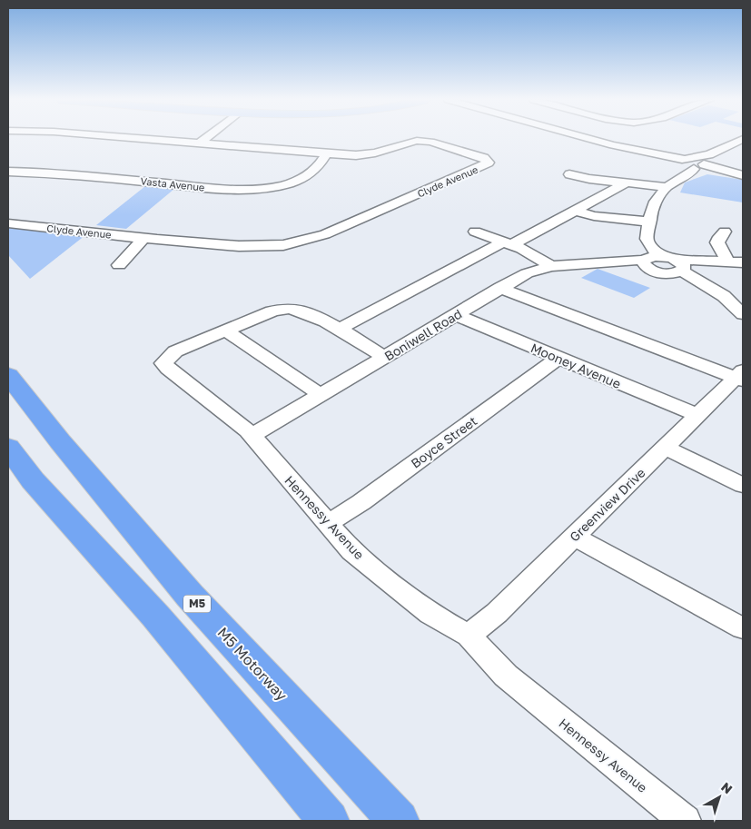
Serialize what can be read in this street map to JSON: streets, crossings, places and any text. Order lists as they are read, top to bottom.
{
  "streets": {
    "highway": ["M5", "M5 Motorway"],
    "street": [
      "Clyde Avenue",
      "Vasta Avenue",
      "Boniwell Road",
      "Mooney Avenue",
      "Boyce Street",
      "Greenview Drive",
      "Hennessy Avenue"
    ]
  },
  "crossings": [
    ["Clyde Avenue", "Vasta Avenue"],
    ["Boniwell Road", "Mooney Avenue"],
    ["Boniwell Road", "Hennessy Avenue"],
    ["Mooney Avenue", "Boyce Street"],
    ["Mooney Avenue", "Greenview Drive"],
    ["Boyce Street", "Hennessy Avenue"],
    ["Greenview Drive", "Hennessy Avenue"]
  ],
  "north": "top right"
}
